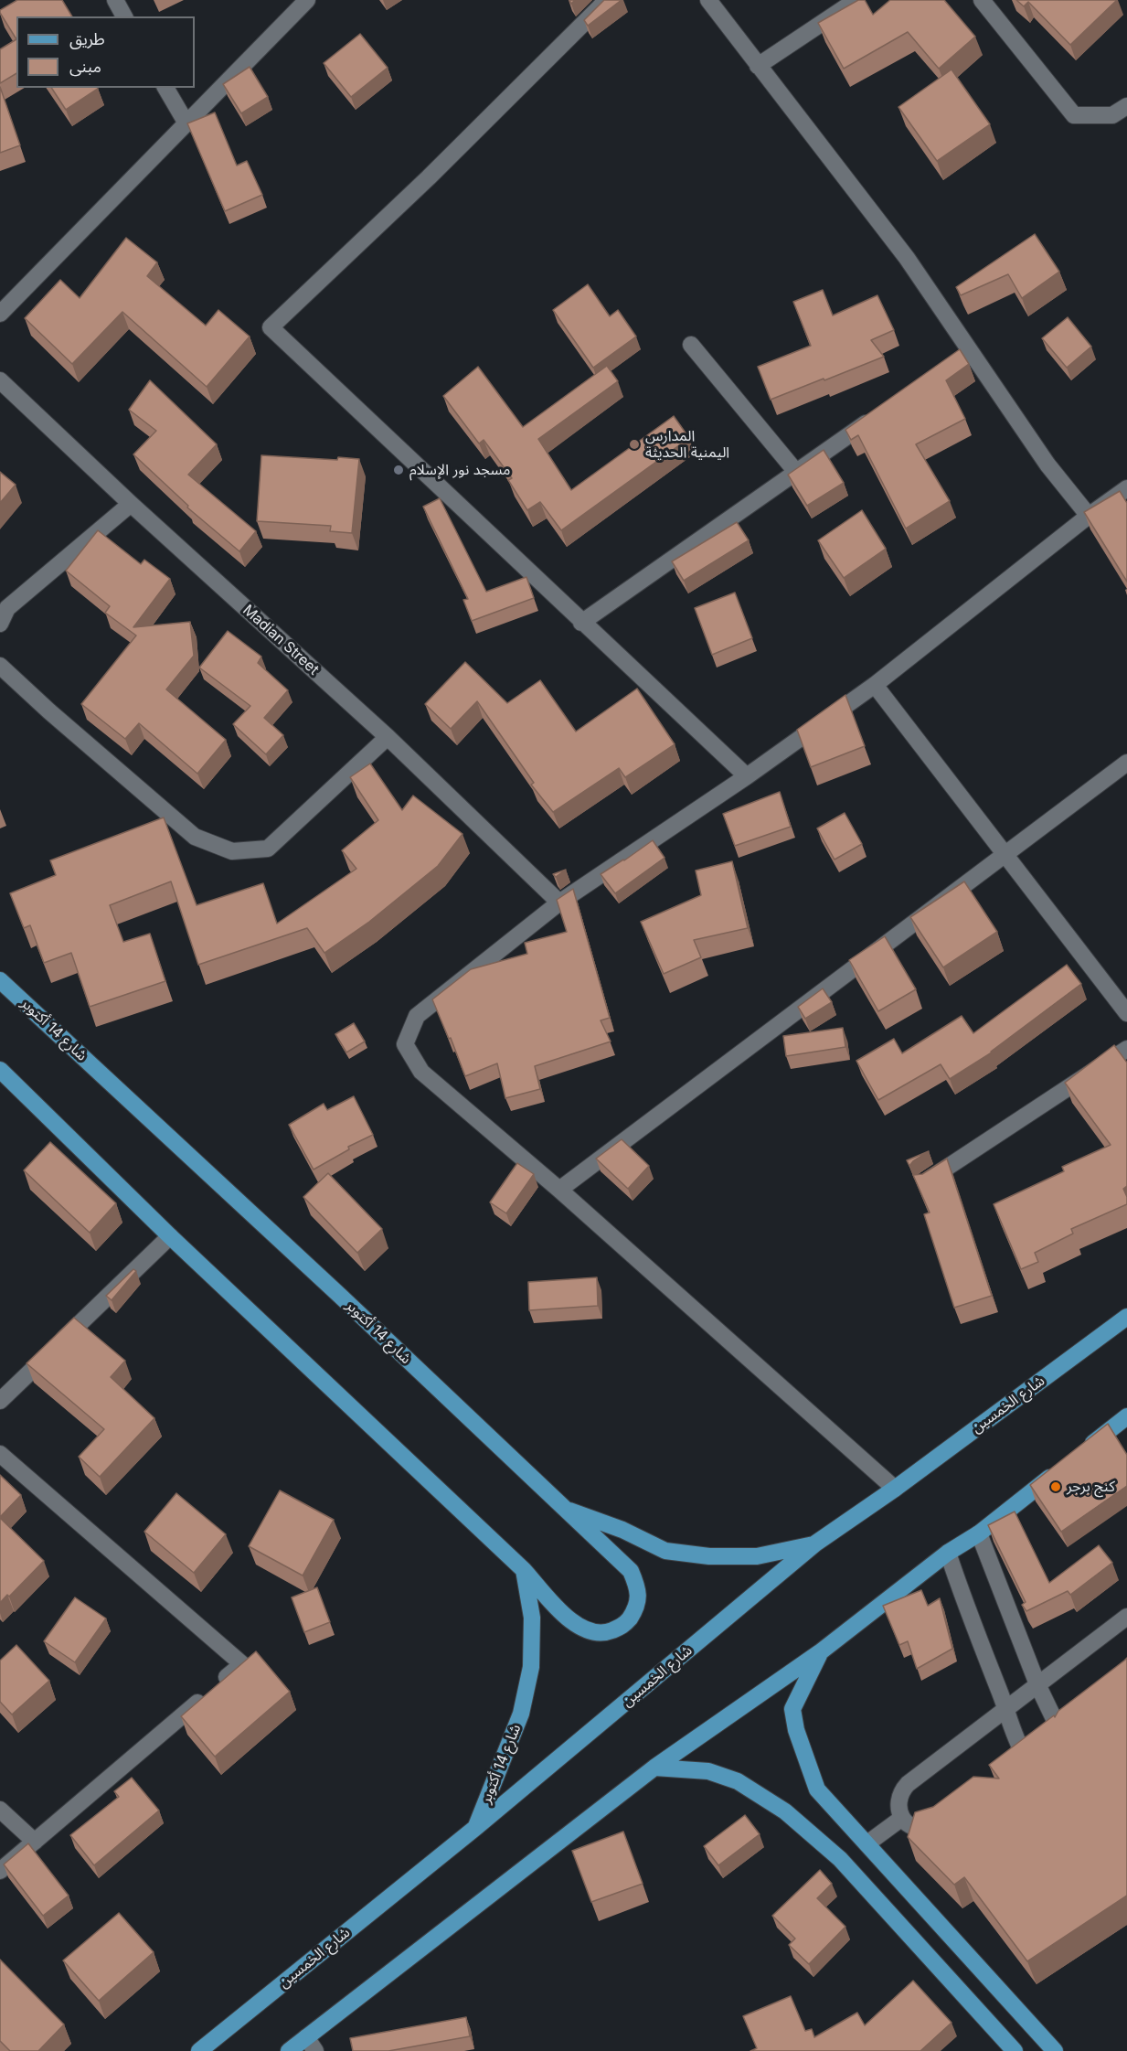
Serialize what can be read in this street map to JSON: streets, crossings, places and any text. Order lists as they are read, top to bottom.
{
  "streets": {
    "main road": ["شارع 14 أكتوبر", "شارع الخمسين"],
    "street": ["Madian Street"]
  },
  "crossings": [
    ["شارع 14 أكتوبر", "شارع الخمسين"]
  ],
  "places": ["المدارس اليمنية الحديثة", "مسجد نور الإسلام", "كنج برجر"],
  "legend": ["طريق", "مبنى"]
}
